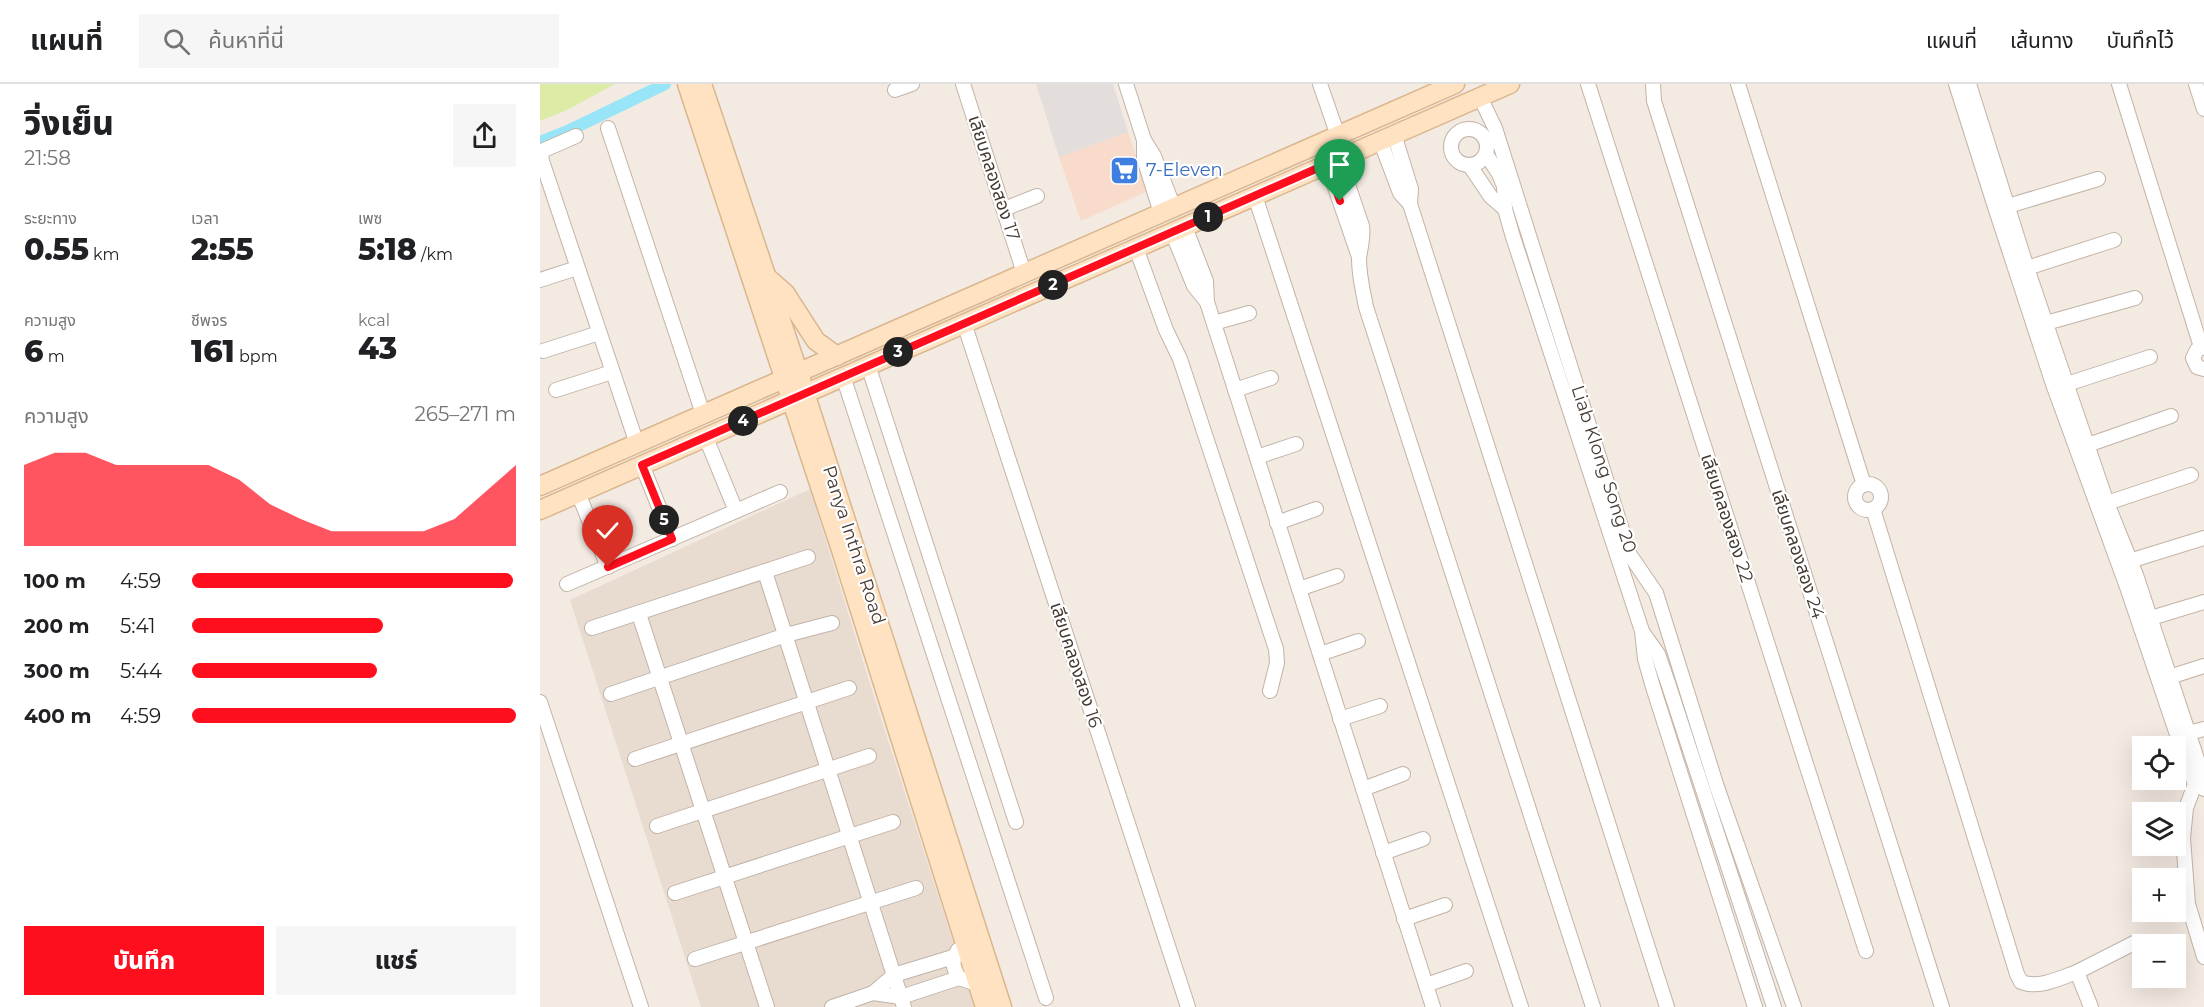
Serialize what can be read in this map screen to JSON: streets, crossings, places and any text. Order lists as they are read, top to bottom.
{
  "streets": {
    "main road": ["Panya Inthra Road"],
    "street": [
      "เลียบคลองสอง 17",
      "Liab Klong Song 20",
      "เลียบคลองสอง 22",
      "เลียบคลองสอง 24",
      "เลียบคลองสอง 16"
    ]
  },
  "places": {
    "supermarket": ["7-Eleven"]
  },
  "page": {
    "header": "แผนที่",
    "search": "ค้นหาที่นี่",
    "nav": ["แผนที่", "เส้นทาง", "บันทึกไว้"],
    "heading": ["วิ่งเย็น", "21:58"],
    "stats": [
      ["ระยะทาง", "0.55 km"],
      ["เวลา", "2:55"],
      ["เพซ", "5:18 /km"],
      ["ความสูง", "6 m"],
      ["ชีพจร", "161 bpm"],
      ["kcal", "43"]
    ],
    "pins": [
      "1",
      "2",
      "3",
      "4",
      "5"
    ],
    "chart": ["ความสูง", "265–271 m"],
    "list": [
      {
        "name": "100 m",
        "note": "4:59"
      },
      {
        "name": "200 m",
        "note": "5:41"
      },
      {
        "name": "300 m",
        "note": "5:44"
      },
      {
        "name": "400 m",
        "note": "4:59"
      }
    ],
    "map_buttons": ["+", "−"],
    "buttons": ["บันทึก", "แชร์"]
  }
}
